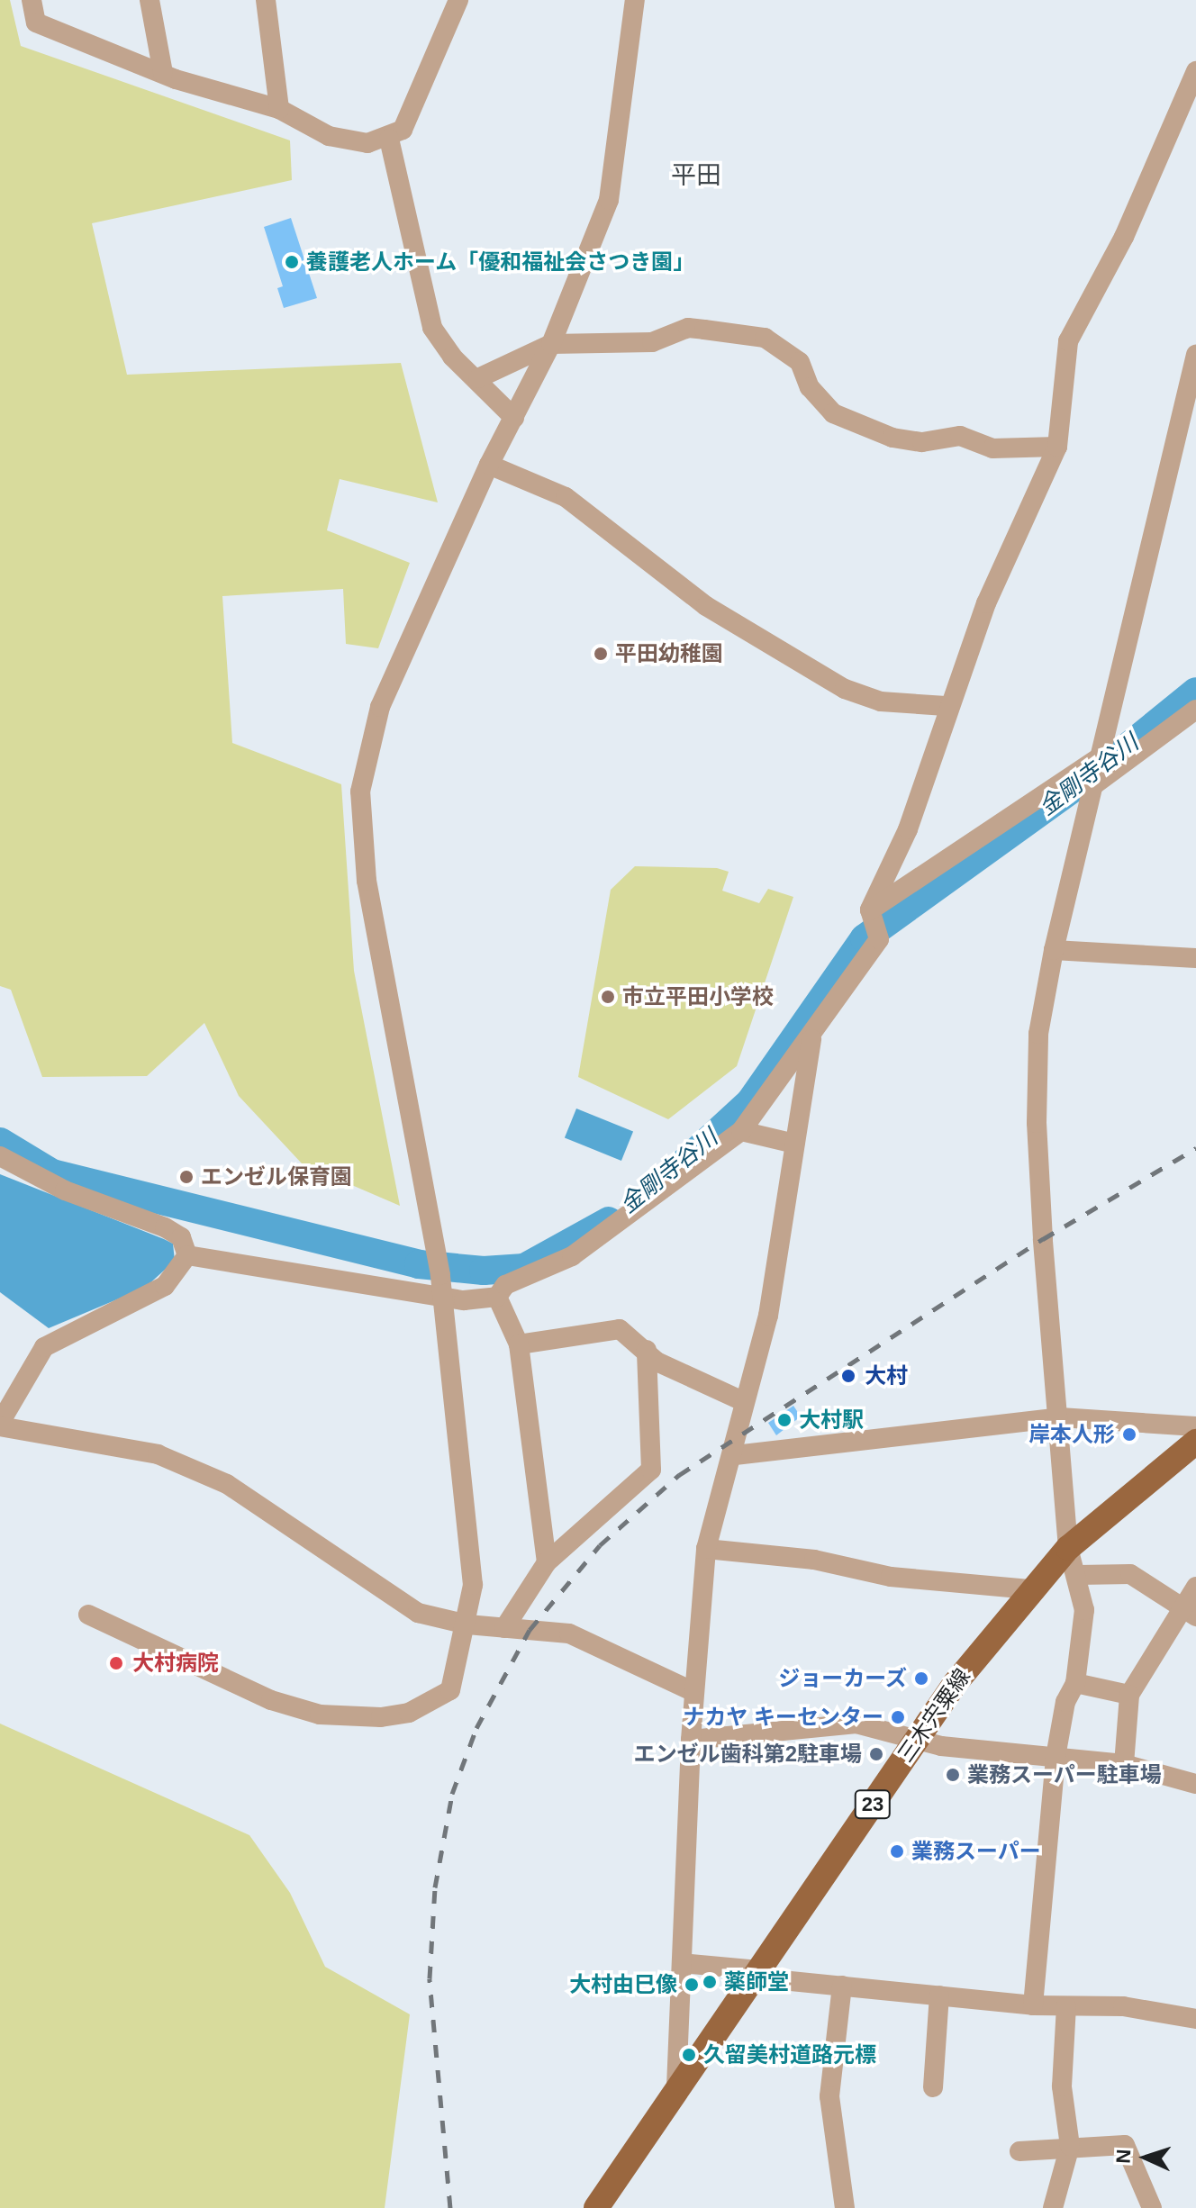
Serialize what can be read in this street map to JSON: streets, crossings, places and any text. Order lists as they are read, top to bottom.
{
  "streets": {
    "main road": ["三木宍粟線", "23"]
  },
  "districts": ["平田"],
  "water": ["金剛寺谷川"],
  "places": [
    "養護老人ホーム「優和福祉会さつき園」",
    "平田幼稚園",
    "市立平田小学校",
    "エンゼル保育園",
    "大村",
    "大村駅",
    "岸本人形",
    "大村病院",
    "ジョーカーズ",
    "ナカヤ キーセンター",
    "エンゼル歯科第2駐車場",
    "業務スーパー駐車場",
    "業務スーパー",
    "薬師堂",
    "大村由巳像",
    "久留美村道路元標"
  ],
  "north": "left"
}
